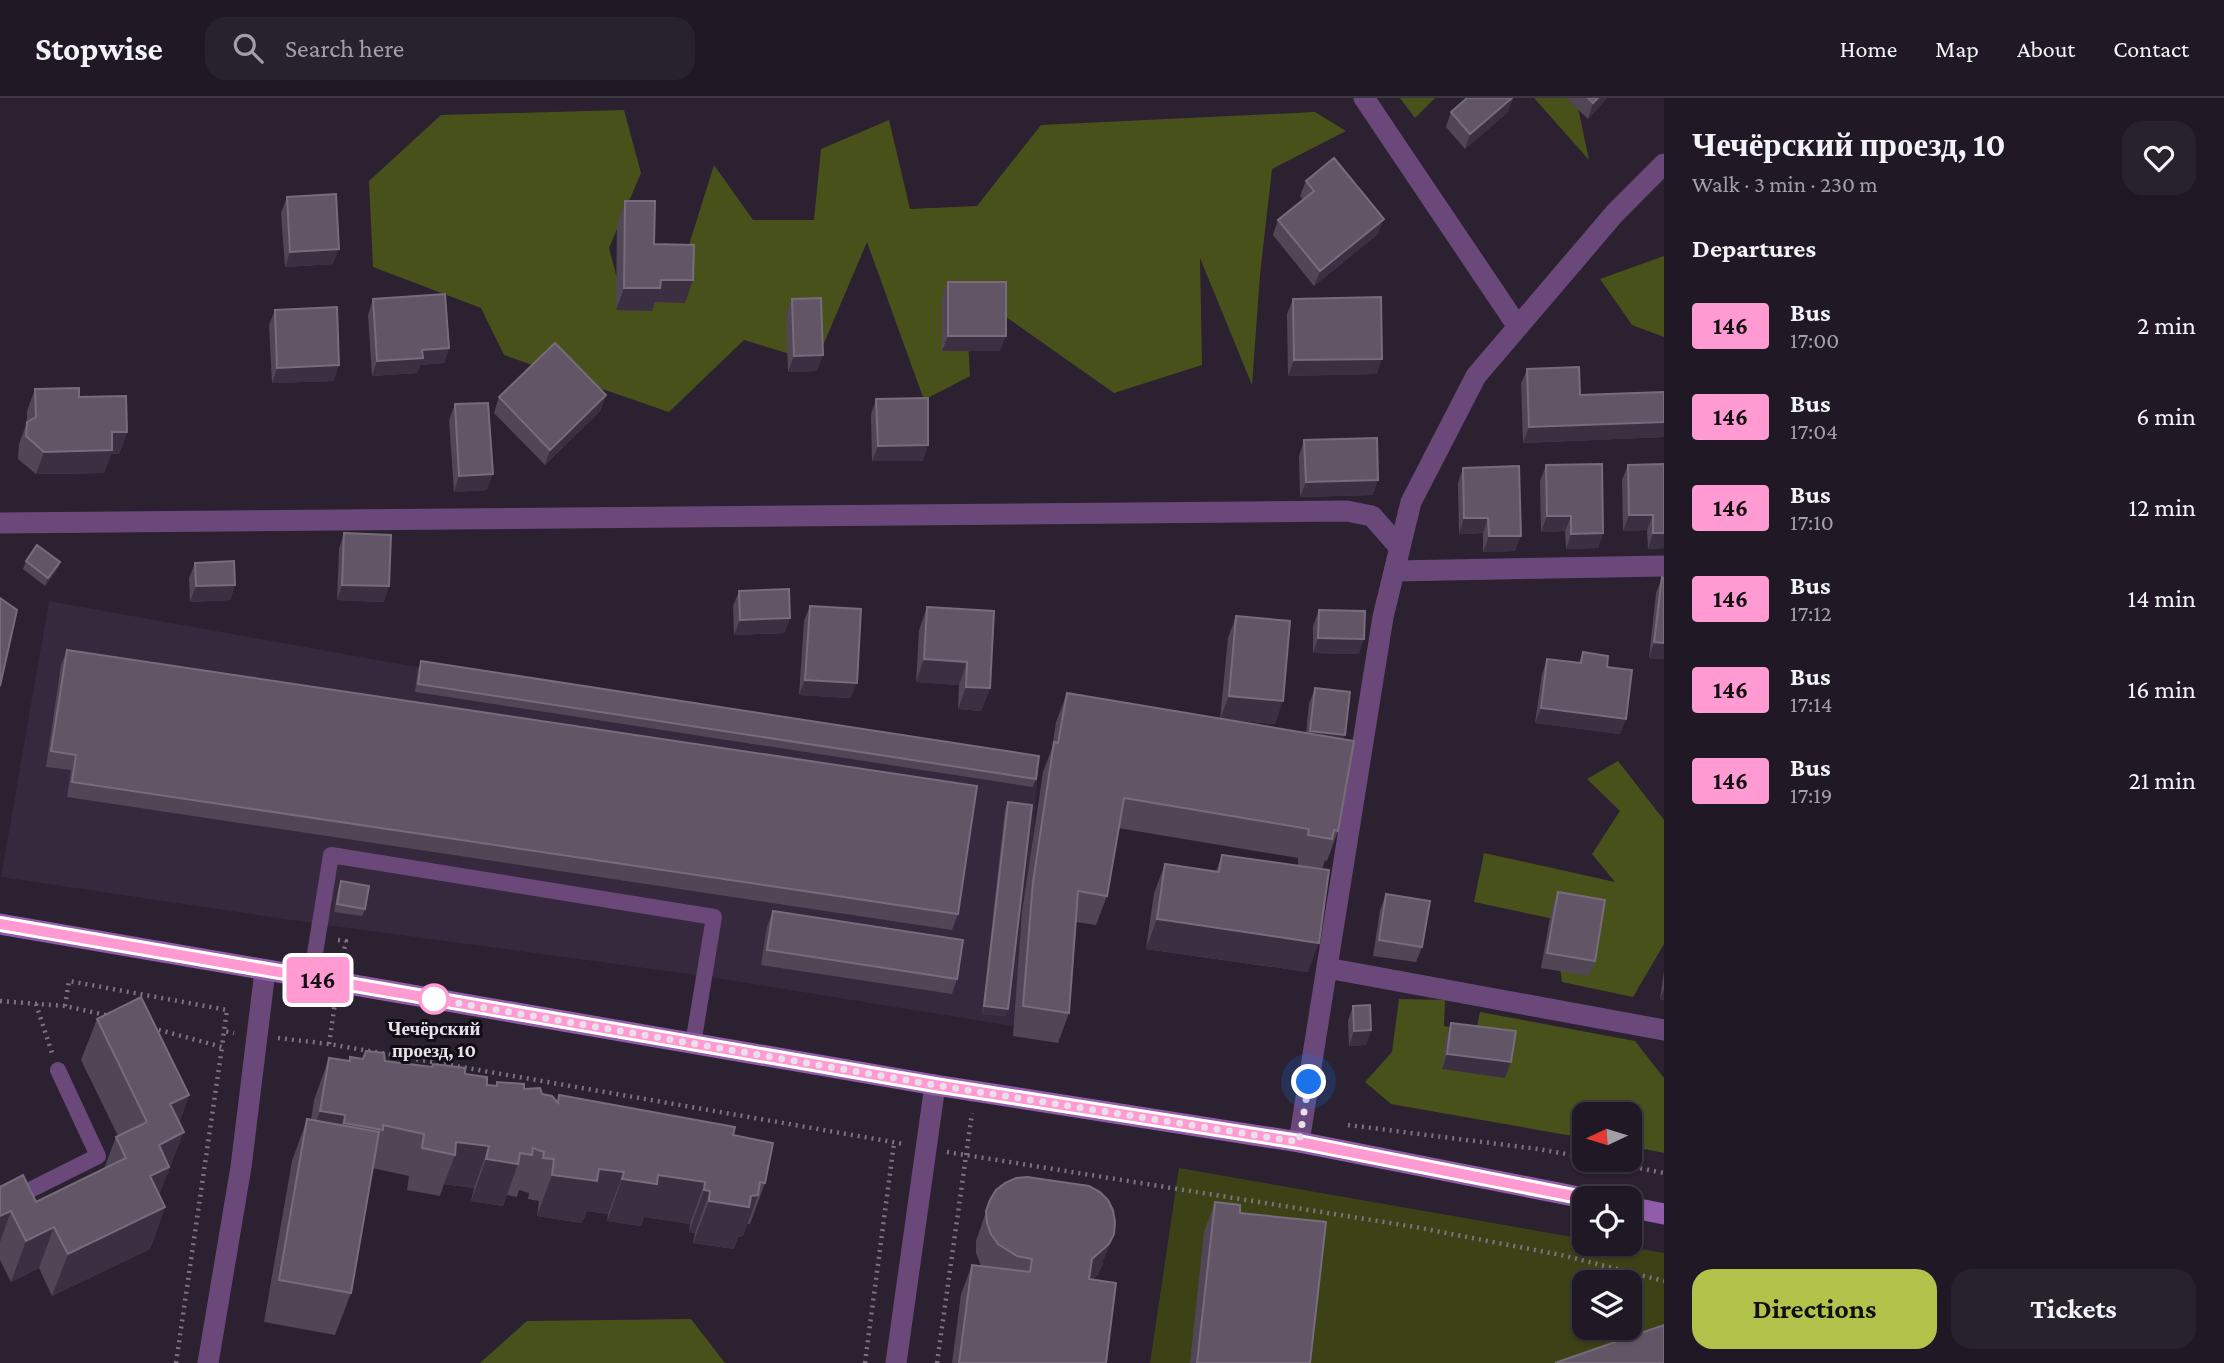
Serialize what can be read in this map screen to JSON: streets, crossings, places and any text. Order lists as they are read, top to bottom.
{
  "places": ["Чечёрский проезд, 10"],
  "lines": ["bus line 146"],
  "north": "left",
  "page": {
    "header": "Stopwise",
    "search": "Search here",
    "nav": [
      "Home",
      "Map",
      "About",
      "Contact"
    ],
    "on_map": "146",
    "heading": [
      ["Чечёрский проезд, 10", "Walk · 3 min · 230 m"],
      "Departures"
    ],
    "list": [
      {
        "mark": "146",
        "name": "Bus",
        "note": "17:00",
        "value": "2 min"
      },
      {
        "mark": "146",
        "name": "Bus",
        "note": "17:04",
        "value": "6 min"
      },
      {
        "mark": "146",
        "name": "Bus",
        "note": "17:10",
        "value": "12 min"
      },
      {
        "mark": "146",
        "name": "Bus",
        "note": "17:12",
        "value": "14 min"
      },
      {
        "mark": "146",
        "name": "Bus",
        "note": "17:14",
        "value": "16 min"
      },
      {
        "mark": "146",
        "name": "Bus",
        "note": "17:19",
        "value": "21 min"
      }
    ],
    "buttons": ["Directions", "Tickets"]
  }
}
